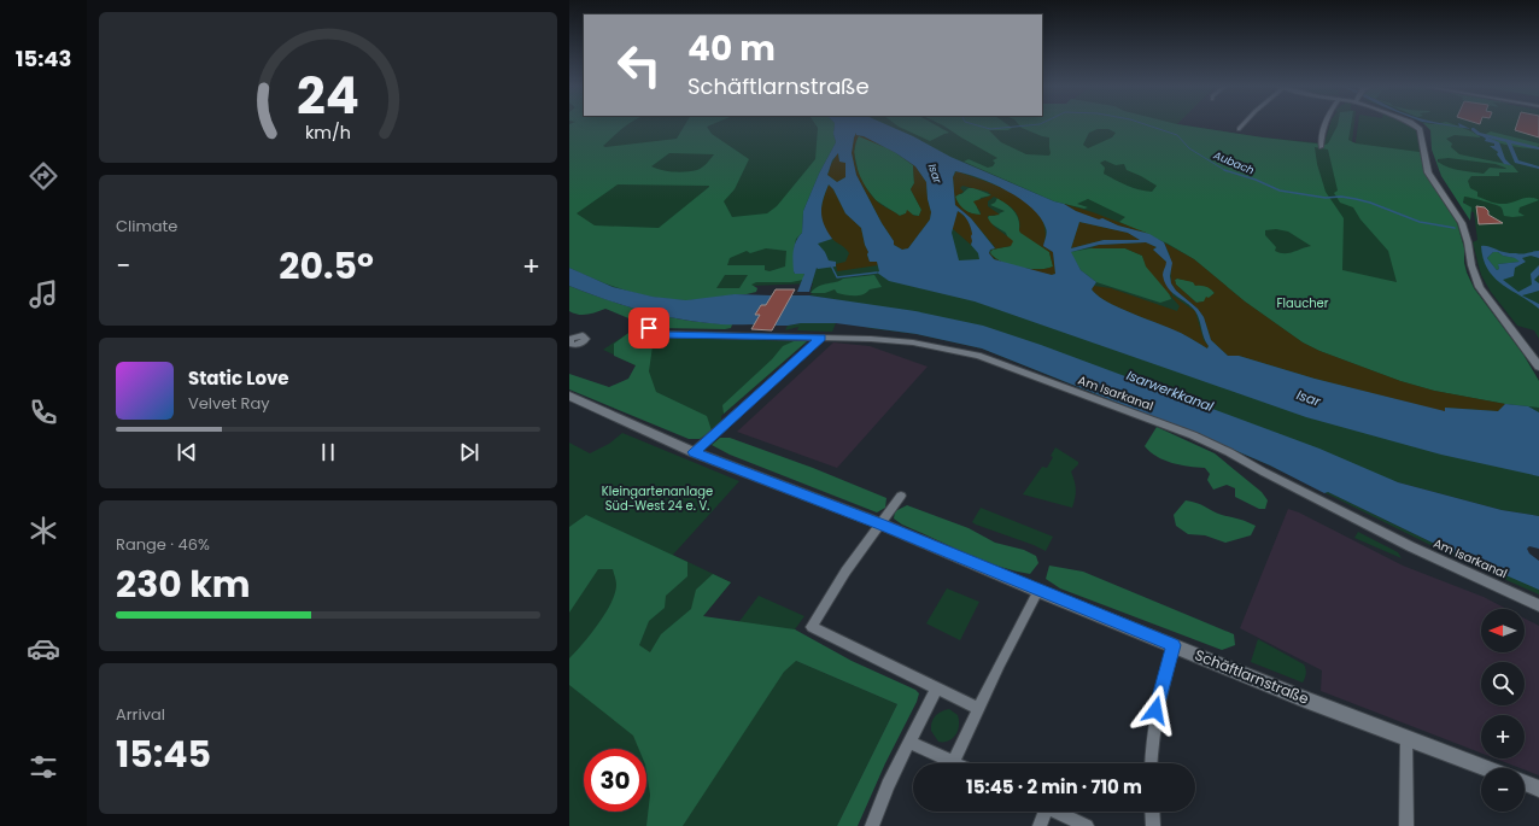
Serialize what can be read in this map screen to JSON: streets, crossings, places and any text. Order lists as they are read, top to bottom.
{
  "streets": {
    "street": ["Am Isarkanal", "Schäftlarnstraße"]
  },
  "water": ["Aubach", "Isar", "Isarwerkkanal"],
  "parks": ["Flaucher", "Kleingartenanlage Süd-West 24 e. V."],
  "north": "left",
  "page": {
    "tabs": "15:43",
    "turn": ["40 m", "Schäftlarnstraße"],
    "tile": [
      "Climate",
      ["Range · 46%", "230 km"],
      ["Arrival", "15:45"]
    ],
    "heat": ["−", "20.5°", "+"],
    "song": ["Static Love", "Velvet Ray"],
    "map_buttons": ["+", "−"],
    "limit": "30",
    "trip": "15:45 · 2 min · 710 m",
    "gauge": ["24", "km/h"]
  }
}
